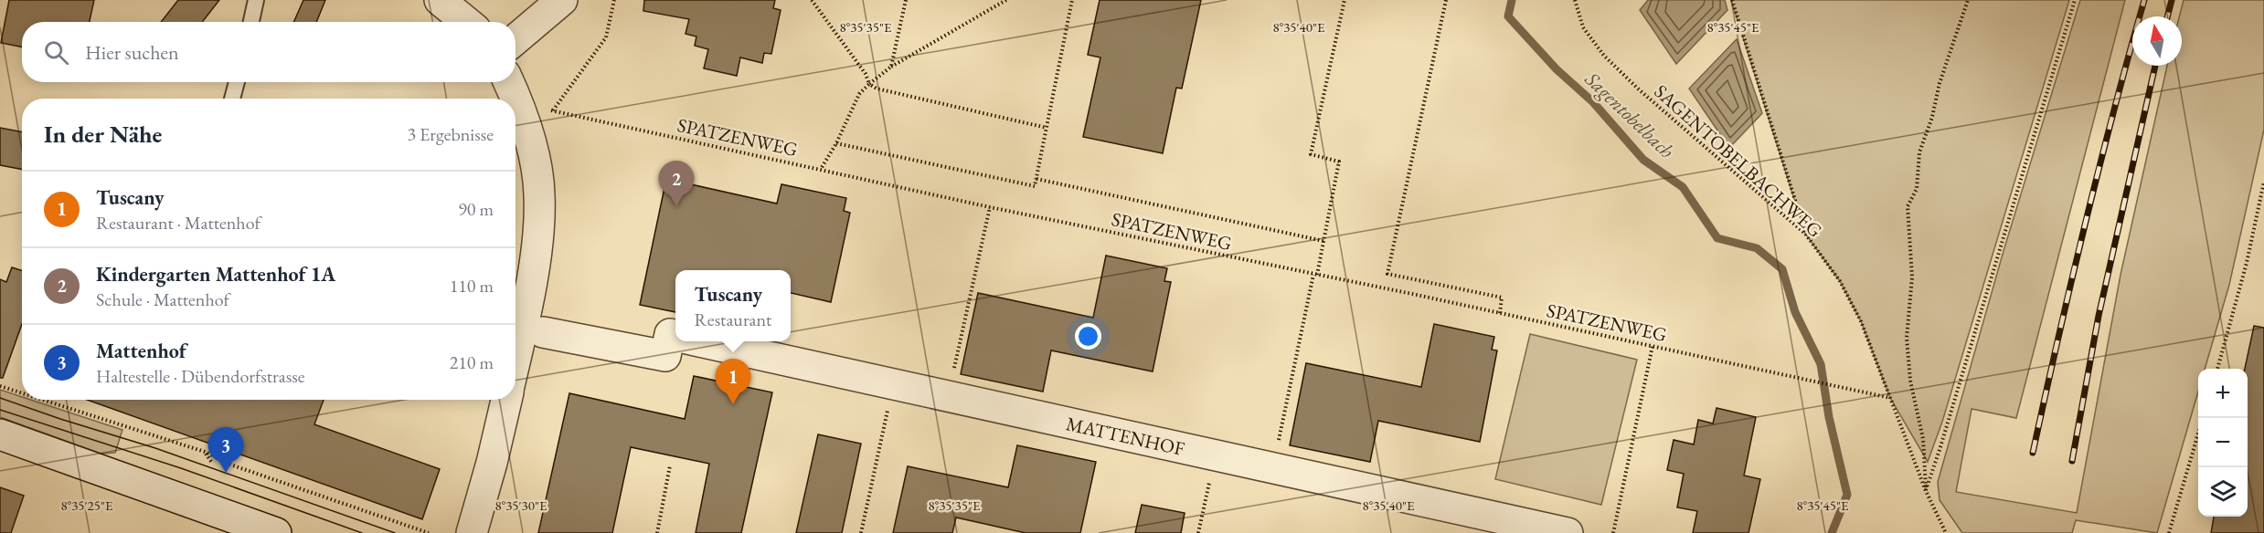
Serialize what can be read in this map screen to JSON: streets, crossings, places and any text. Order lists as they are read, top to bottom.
{
  "streets": {
    "street": ["MATTENHOF"],
    "path": ["SPATZENWEG", "SAGENTOBELBACHWEG"]
  },
  "crossings": [
    ["SPATZENWEG", "SAGENTOBELBACHWEG"]
  ],
  "water": ["Sagentobelbach"],
  "north": "top",
  "page": {
    "search": "Hier suchen",
    "heading": ["In der Nähe", "3 Ergebnisse"],
    "pins": ["2", "1", "3"],
    "list": [
      {
        "mark": "1",
        "name": "Tuscany",
        "note": "Restaurant · Mattenhof",
        "value": "90 m"
      },
      {
        "mark": "2",
        "name": "Kindergarten Mattenhof 1A",
        "note": "Schule · Mattenhof",
        "value": "110 m"
      },
      {
        "mark": "3",
        "name": "Mattenhof",
        "note": "Haltestelle · Dübendorfstrasse",
        "value": "210 m"
      }
    ],
    "popup": ["Tuscany", "Restaurant"],
    "map_buttons": ["+", "−"]
  },
  "coordinates": [
    "8°35'35\"E",
    "8°35'40\"E",
    "8°35'45\"E",
    "8°35'25\"E",
    "8°35'30\"E"
  ]
}
